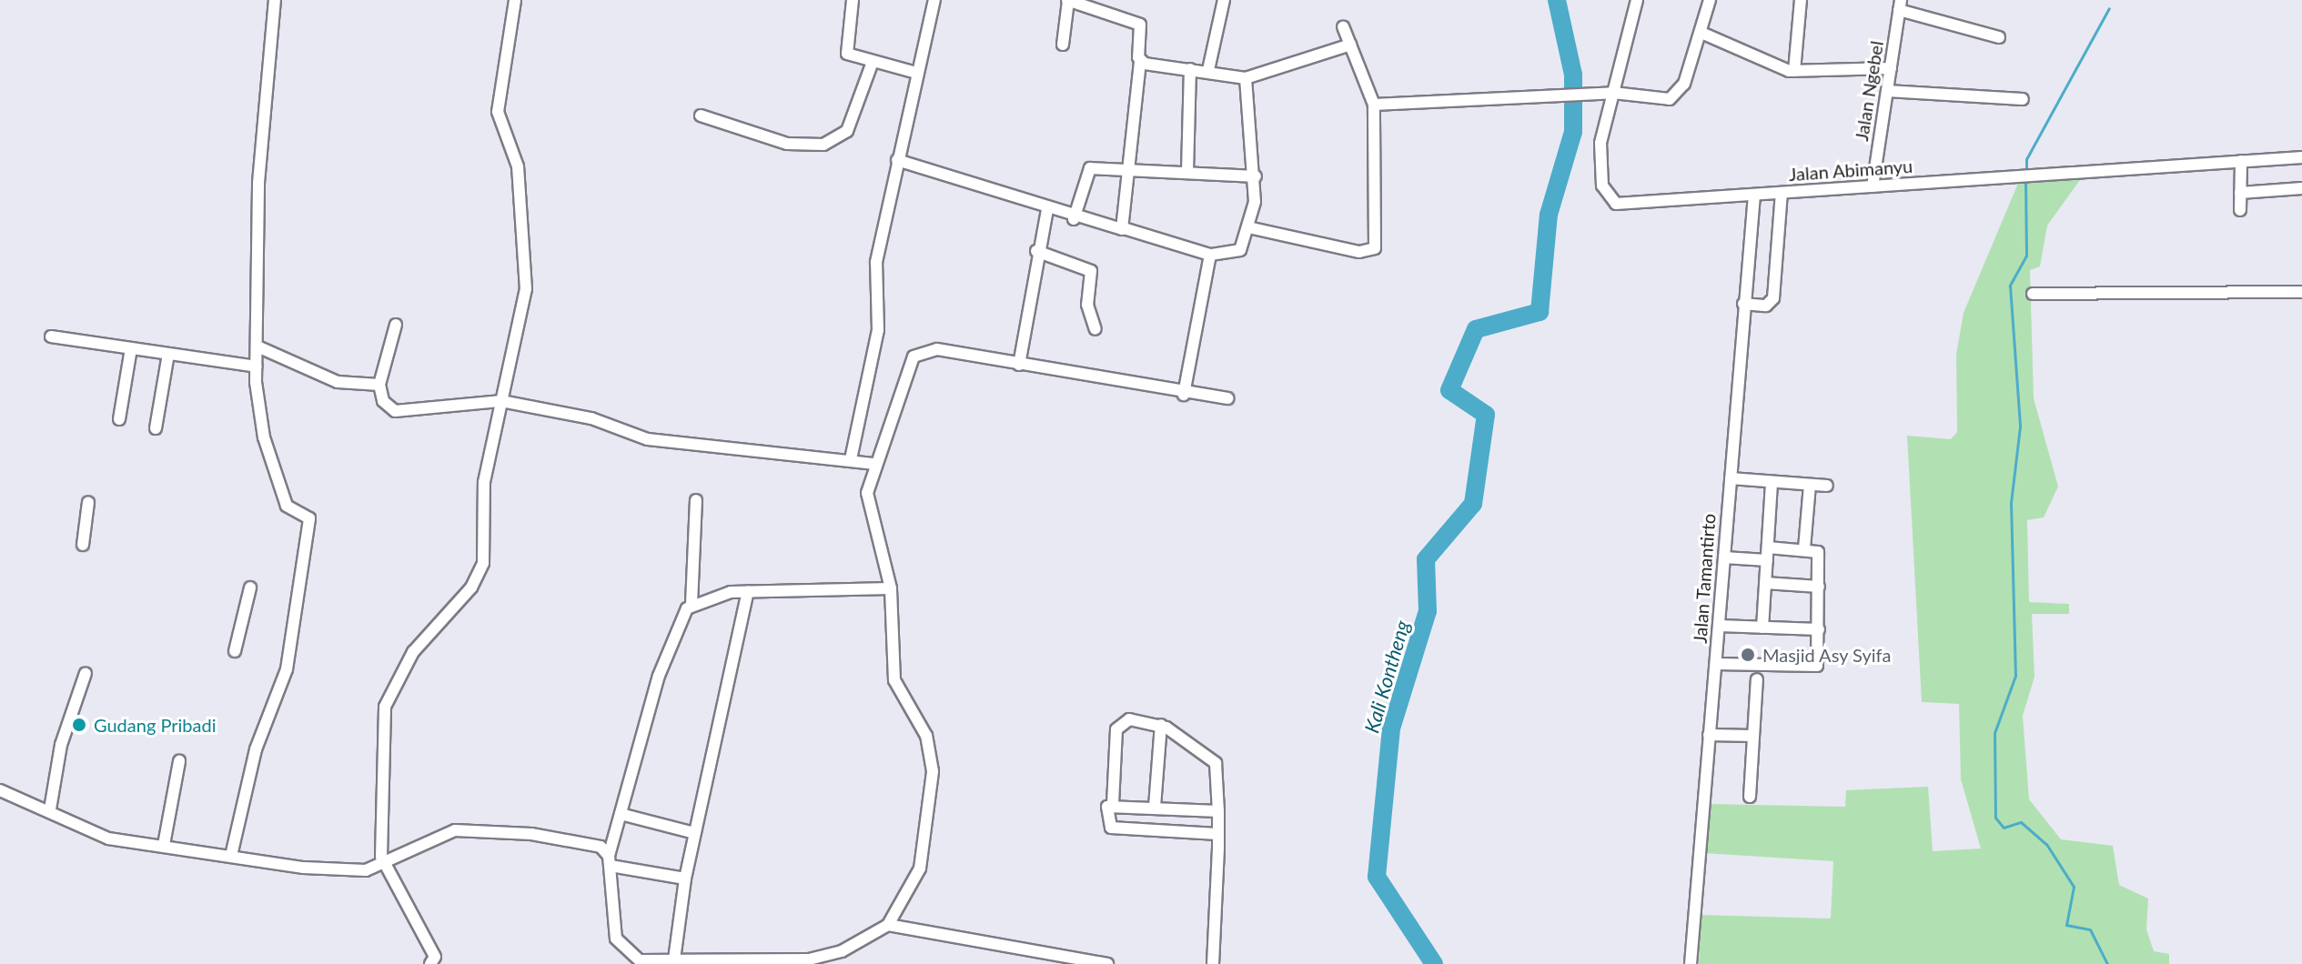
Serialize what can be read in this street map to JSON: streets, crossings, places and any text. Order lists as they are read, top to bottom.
{
  "streets": {
    "street": ["Jalan Ngebel", "Jalan Abimanyu", "Jalan Tamantirto"]
  },
  "crossings": [
    ["Jalan Ngebel", "Jalan Abimanyu"],
    ["Jalan Abimanyu", "Jalan Tamantirto"]
  ],
  "water": ["Kali Kontheng"],
  "places": ["Masjid Asy Syifa", "Gudang Pribadi"]
}
